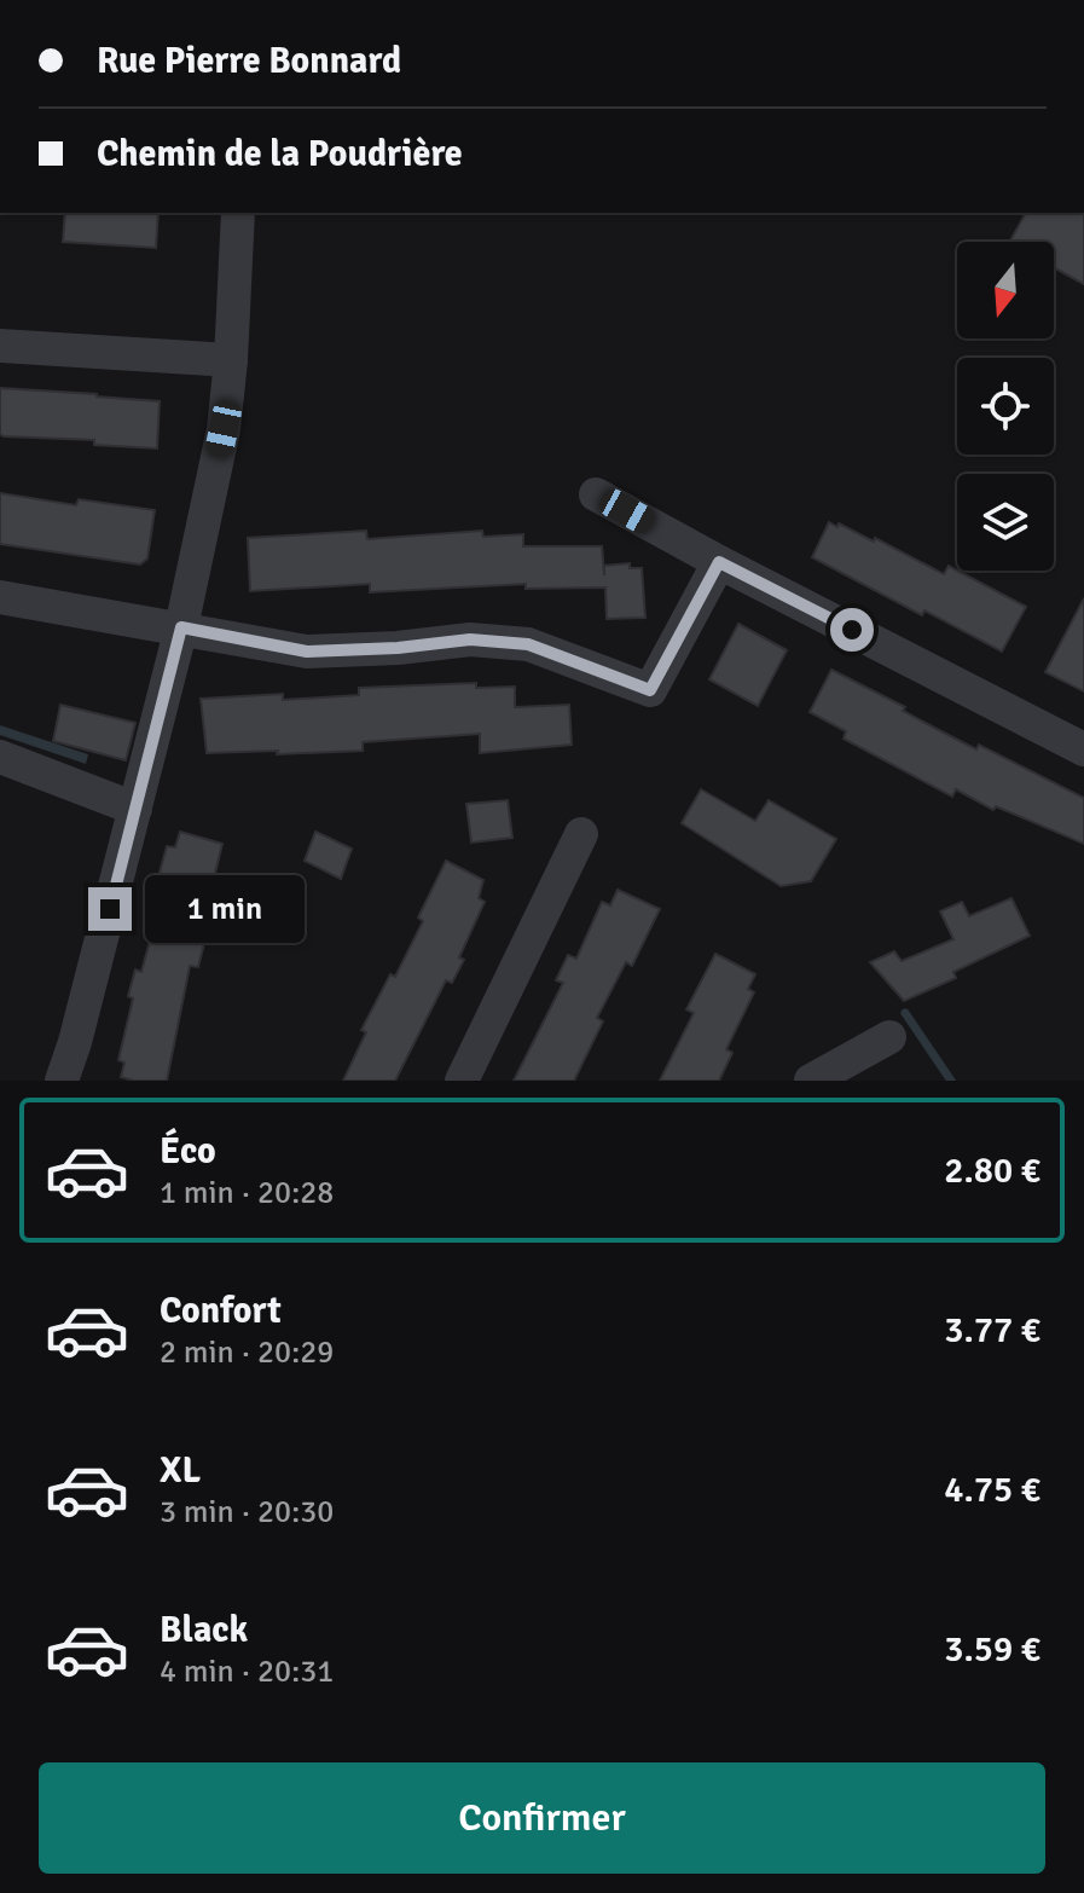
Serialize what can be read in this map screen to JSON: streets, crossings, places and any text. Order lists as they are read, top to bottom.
{
  "north": "bottom",
  "page": {
    "banner": ["Rue Pierre Bonnard", "Chemin de la Poudrière"],
    "bubble": "1 min",
    "list": [
      {
        "name": "Éco",
        "note": "1 min · 20:28",
        "value": "2.80 €"
      },
      {
        "name": "Confort",
        "note": "2 min · 20:29",
        "value": "3.77 €"
      },
      {
        "name": "XL",
        "note": "3 min · 20:30",
        "value": "4.75 €"
      },
      {
        "name": "Black",
        "note": "4 min · 20:31",
        "value": "3.59 €"
      }
    ],
    "buttons": "Confirmer"
  }
}
